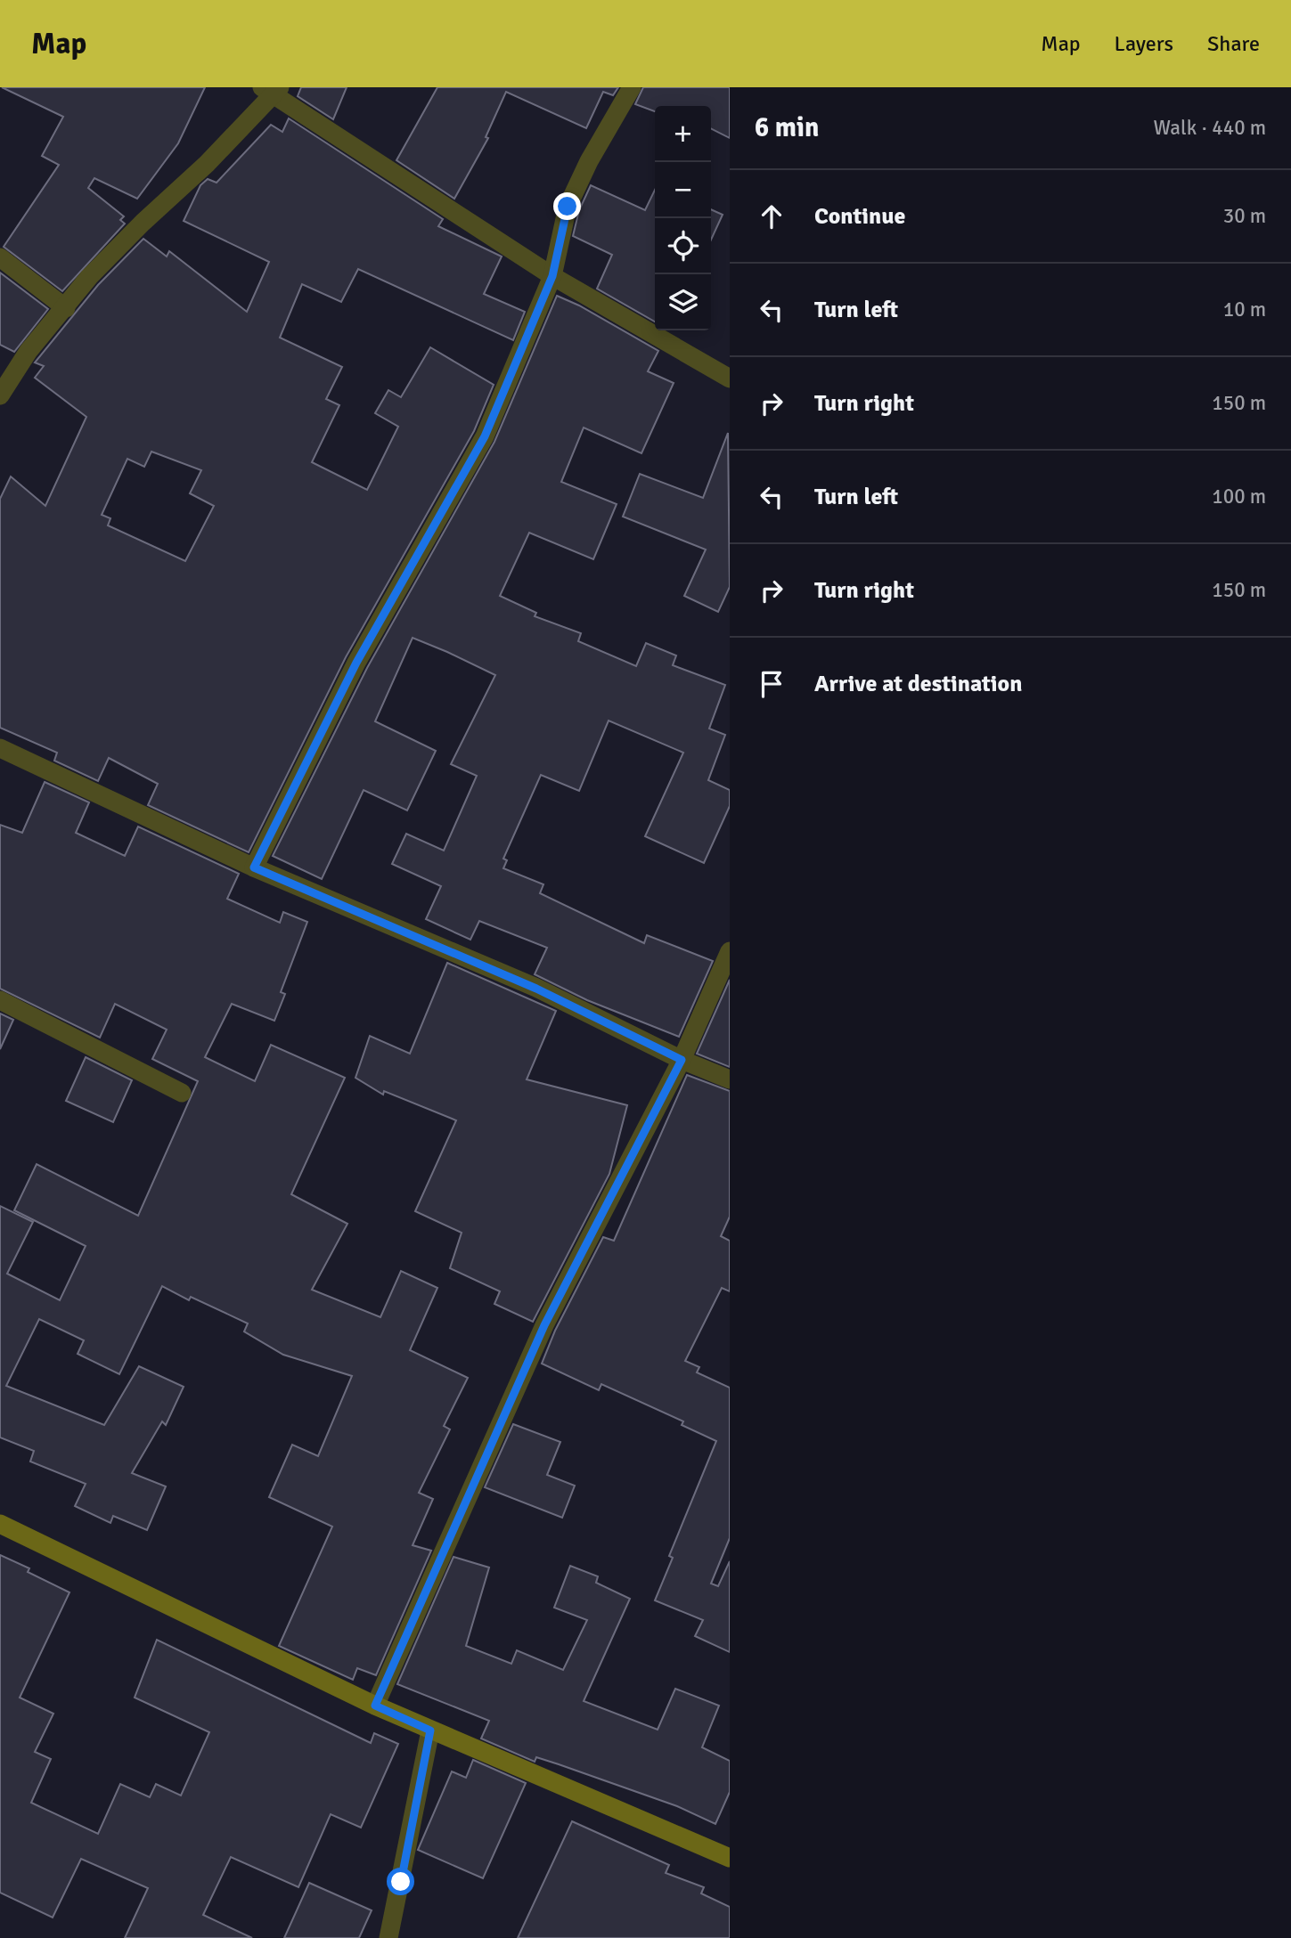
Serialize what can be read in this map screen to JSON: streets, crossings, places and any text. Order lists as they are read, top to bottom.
{
  "page": {
    "header": "Map",
    "nav": ["Map", "Layers", "Share"],
    "heading": ["6 min", "Walk · 440 m"],
    "map_buttons": ["+", "−"],
    "list": [
      ["Continue", "30 m"],
      ["Turn left", "10 m"],
      ["Turn right", "150 m"],
      ["Turn left", "100 m"],
      ["Turn right", "150 m"],
      "Arrive at destination"
    ]
  }
}
